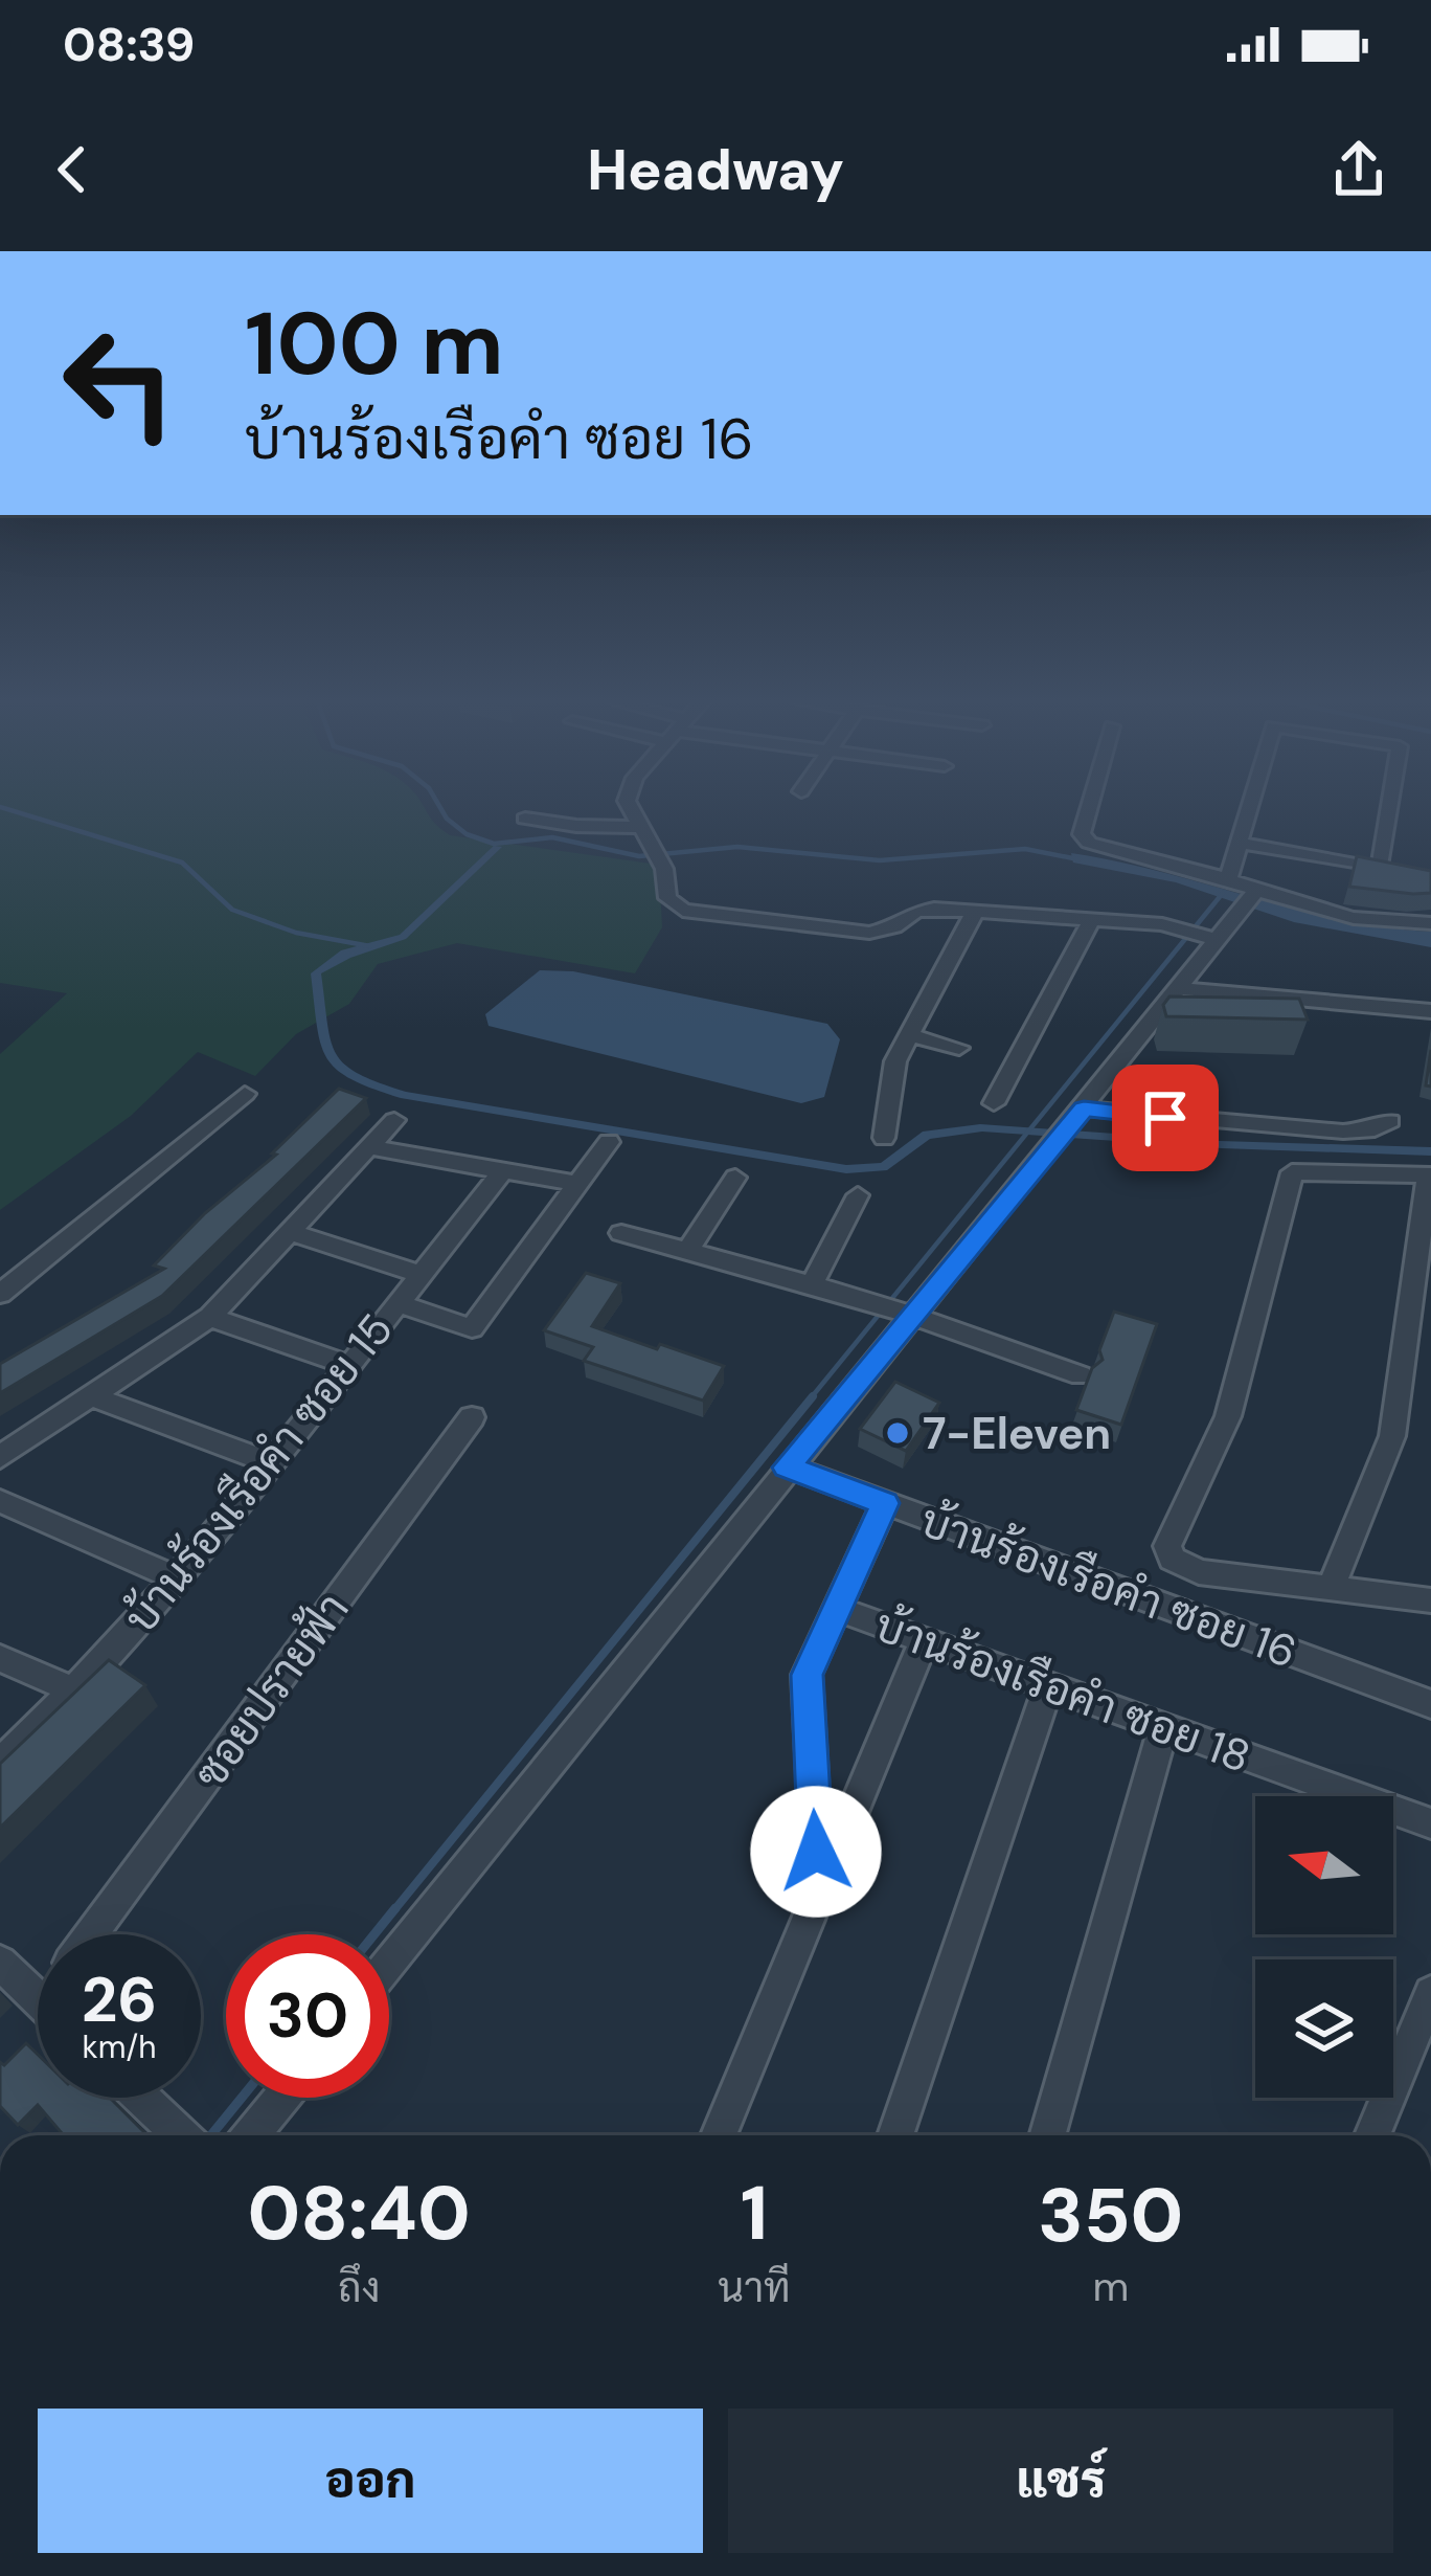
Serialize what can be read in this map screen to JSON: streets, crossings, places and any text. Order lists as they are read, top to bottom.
{
  "streets": {
    "street": [
      "บ้านร้องเรือคำ ซอย 15",
      "บ้านร้องเรือคำ ซอย 16",
      "ซอยปรายฟ้า",
      "บ้านร้องเรือคำ ซอย 18"
    ]
  },
  "places": ["7-Eleven"],
  "north": "left",
  "page": {
    "status": "08:39",
    "header": "Headway",
    "turn": ["100 m", "บ้านร้องเรือคำ ซอย 16"],
    "speed": "26 km/h",
    "limit": "30",
    "eta": [
      "08:40",
      "ถึง",
      "1",
      "นาที",
      "350",
      "m"
    ],
    "buttons": ["ออก", "แชร์"]
  }
}
